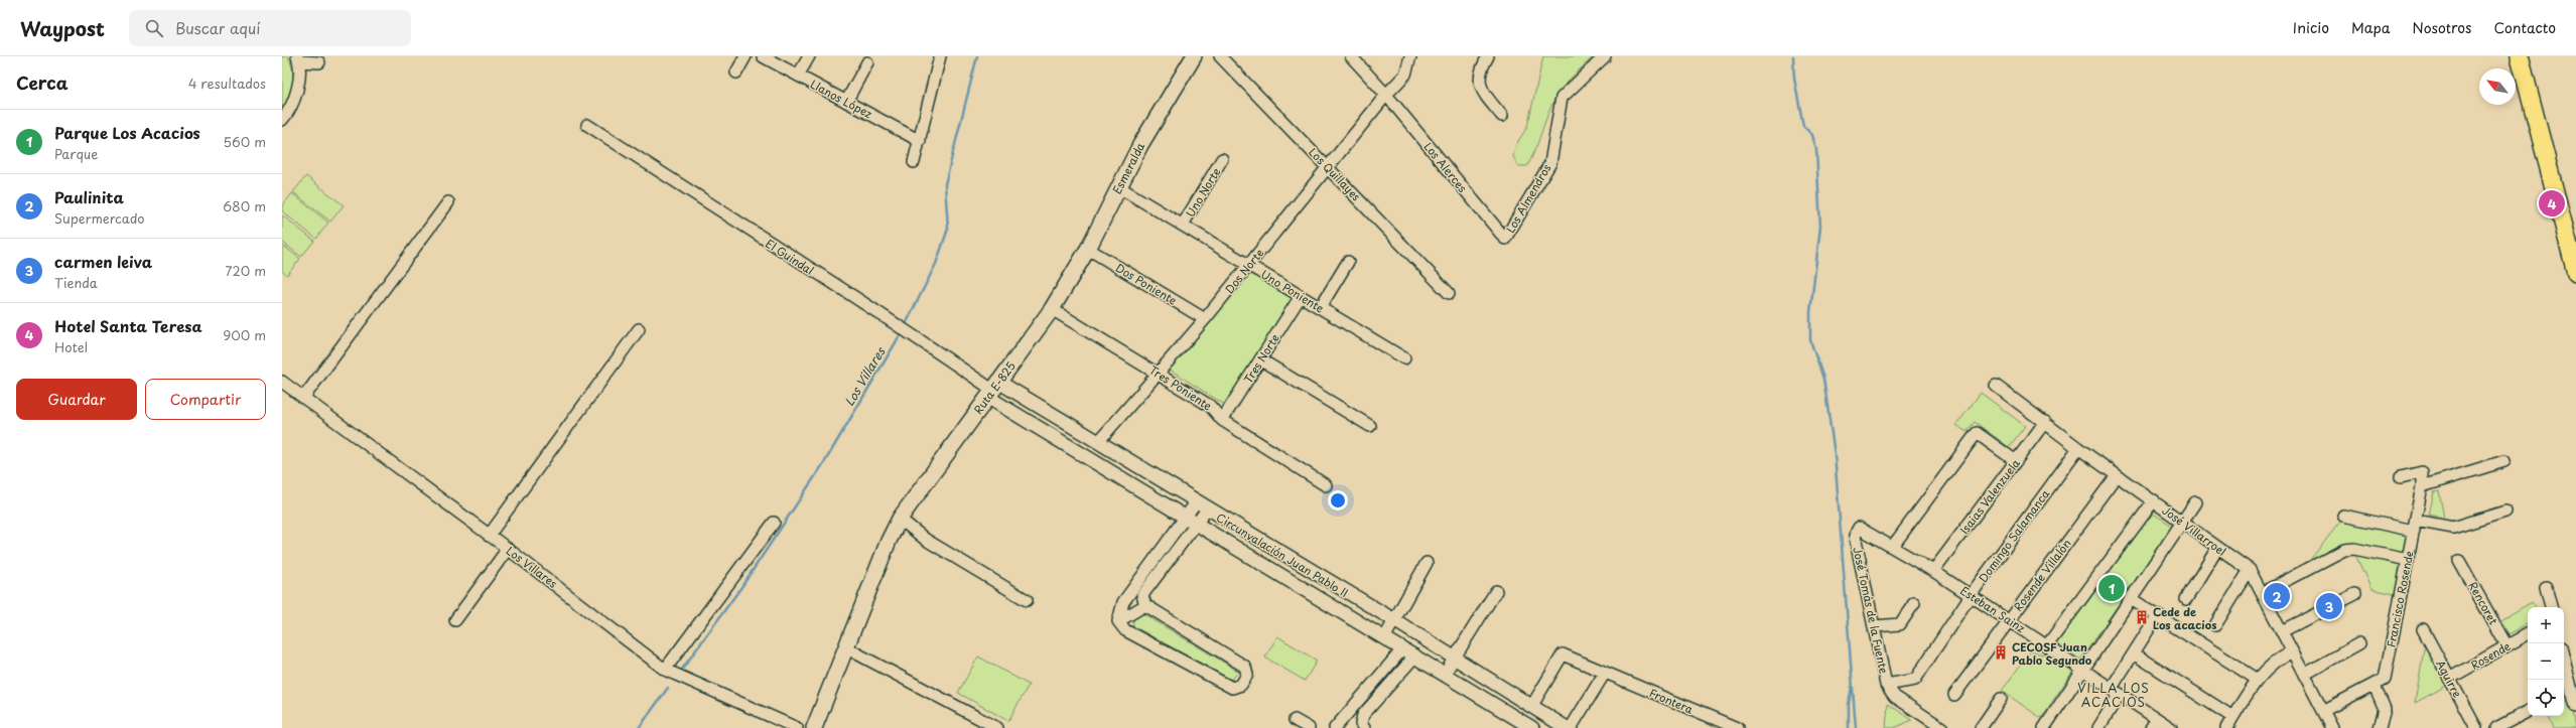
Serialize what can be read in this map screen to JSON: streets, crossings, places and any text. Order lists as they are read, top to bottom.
{
  "streets": {
    "main road": ["Esmeralda", "Ruta E-825"],
    "street": [
      "Llanos López",
      "Los Alerces",
      "Los Quillayes",
      "Uno Norte",
      "Los Almendros",
      "El Guindal",
      "Dos Norte",
      "Dos Poniente",
      "Uno Poniente",
      "Tres Norte",
      "Tres Poniente",
      "Isaias Valenzuela",
      "José Villarroel",
      "Domingo Salamanca",
      "Circunvalación Juan Pablo II",
      "Los Villares",
      "Rosende Villalón",
      "Francisco Rosende",
      "Rencoret",
      "Esteban Sainz",
      "José Tomás de la Fuente",
      "Rosende",
      "Aguirre",
      "Frontera"
    ]
  },
  "crossings": [
    ["Los Alerces", "Los Almendros"],
    ["Los Alerces", "Dos Norte"],
    ["Esmeralda", "Dos Poniente"],
    ["Esmeralda", "Uno Poniente"],
    ["Esmeralda", "Ruta E-825"],
    ["Los Quillayes", "Dos Norte"],
    ["Uno Norte", "Uno Poniente"],
    ["El Guindal", "Ruta E-825"],
    ["El Guindal", "Circunvalación Juan Pablo II"],
    ["Dos Norte", "Dos Poniente"],
    ["Dos Norte", "Uno Poniente"],
    ["Dos Norte", "Tres Poniente"],
    ["Dos Norte", "Circunvalación Juan Pablo II"],
    ["Uno Poniente", "Tres Norte"],
    ["Tres Norte", "Tres Poniente"],
    ["Ruta E-825", "Tres Poniente"],
    ["Ruta E-825", "Circunvalación Juan Pablo II"],
    ["Isaias Valenzuela", "José Villarroel"],
    ["Isaias Valenzuela", "Esteban Sainz"],
    ["José Villarroel", "Domingo Salamanca"],
    ["José Villarroel", "Rosende Villalón"],
    ["José Villarroel", "Francisco Rosende"],
    ["Domingo Salamanca", "Esteban Sainz"],
    ["Domingo Salamanca", "José Tomás de la Fuente"],
    ["Circunvalación Juan Pablo II", "Frontera"],
    ["Rosende Villalón", "Esteban Sainz"],
    ["Rencoret", "Rosende"],
    ["Esteban Sainz", "José Tomás de la Fuente"],
    ["Rosende", "Aguirre"]
  ],
  "districts": ["VILLA LOS ACACIOS"],
  "water": ["Los Villares"],
  "places": {
    "building": ["Cede de Los acacios", "CECOSF Juan Pablo Segundo"]
  },
  "north": "top left",
  "page": {
    "header": "Waypost",
    "search": "Buscar aquí",
    "nav": [
      "Inicio",
      "Mapa",
      "Nosotros",
      "Contacto"
    ],
    "heading": ["Cerca", "4 resultados"],
    "list": [
      {
        "mark": "1",
        "name": "Parque Los Acacios",
        "note": "Parque",
        "value": "560 m"
      },
      {
        "mark": "2",
        "name": "Paulinita",
        "note": "Supermercado",
        "value": "680 m"
      },
      {
        "mark": "3",
        "name": "carmen leiva",
        "note": "Tienda",
        "value": "720 m"
      },
      {
        "mark": "4",
        "name": "Hotel Santa Teresa",
        "note": "Hotel",
        "value": "900 m"
      }
    ],
    "pins": [
      "4",
      "1",
      "2",
      "3"
    ],
    "buttons": ["Guardar", "Compartir"],
    "map_buttons": ["+", "−"]
  }
}
